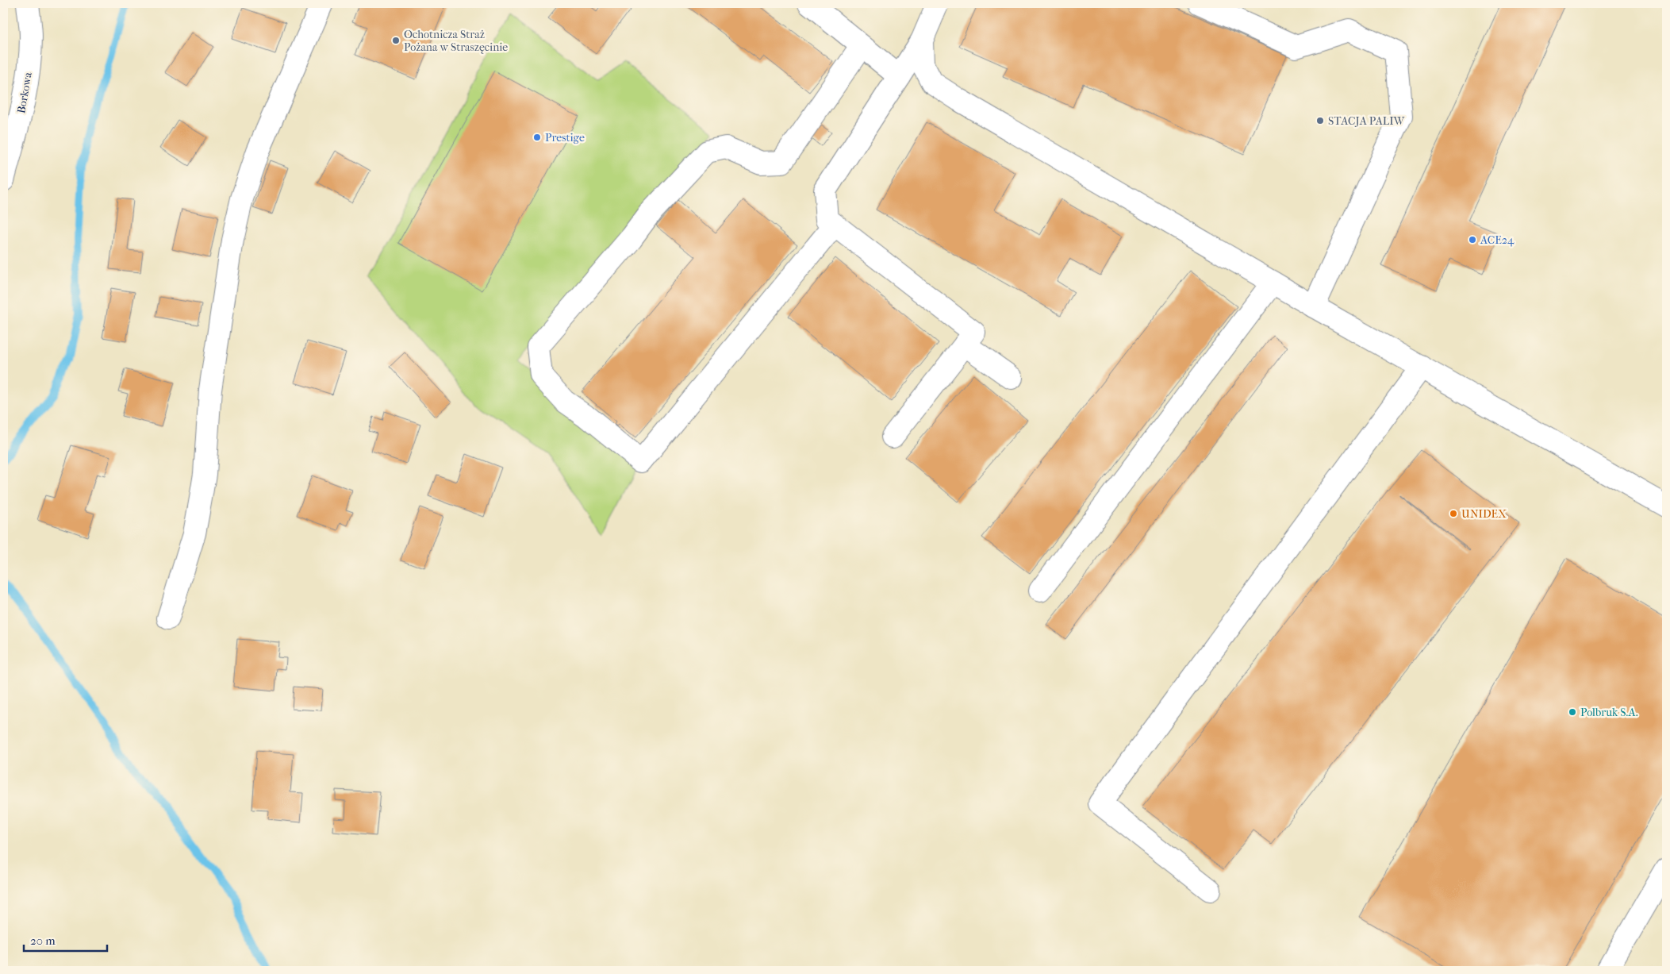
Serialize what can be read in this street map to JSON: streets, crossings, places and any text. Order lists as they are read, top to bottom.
{
  "streets": {
    "street": ["Borkowa"]
  },
  "places": [
    "Ochotnicza Straż Pożana w Straszęcinie",
    "STACJA PALIW",
    "Prestige",
    "ACE24",
    "UNIDEX",
    "Polbruk S.A."
  ],
  "scale_bar": "20 m"
}
